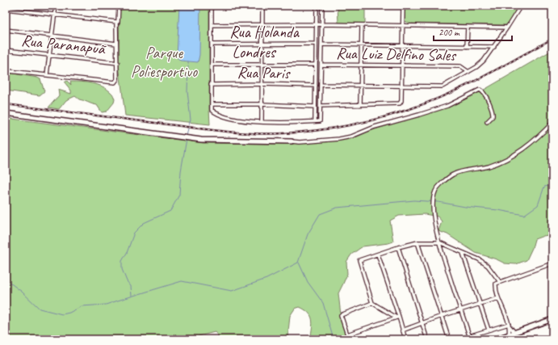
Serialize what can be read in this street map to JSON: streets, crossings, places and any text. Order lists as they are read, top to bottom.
{
  "streets": {
    "street": [
      "Rua Holanda",
      "Rua Paranapuã",
      "Londres",
      "Rua Luiz Delfino Sales",
      "Rua Paris"
    ]
  },
  "parks": ["Parque Poliesportivo"],
  "scale_bar": "200 m"
}
